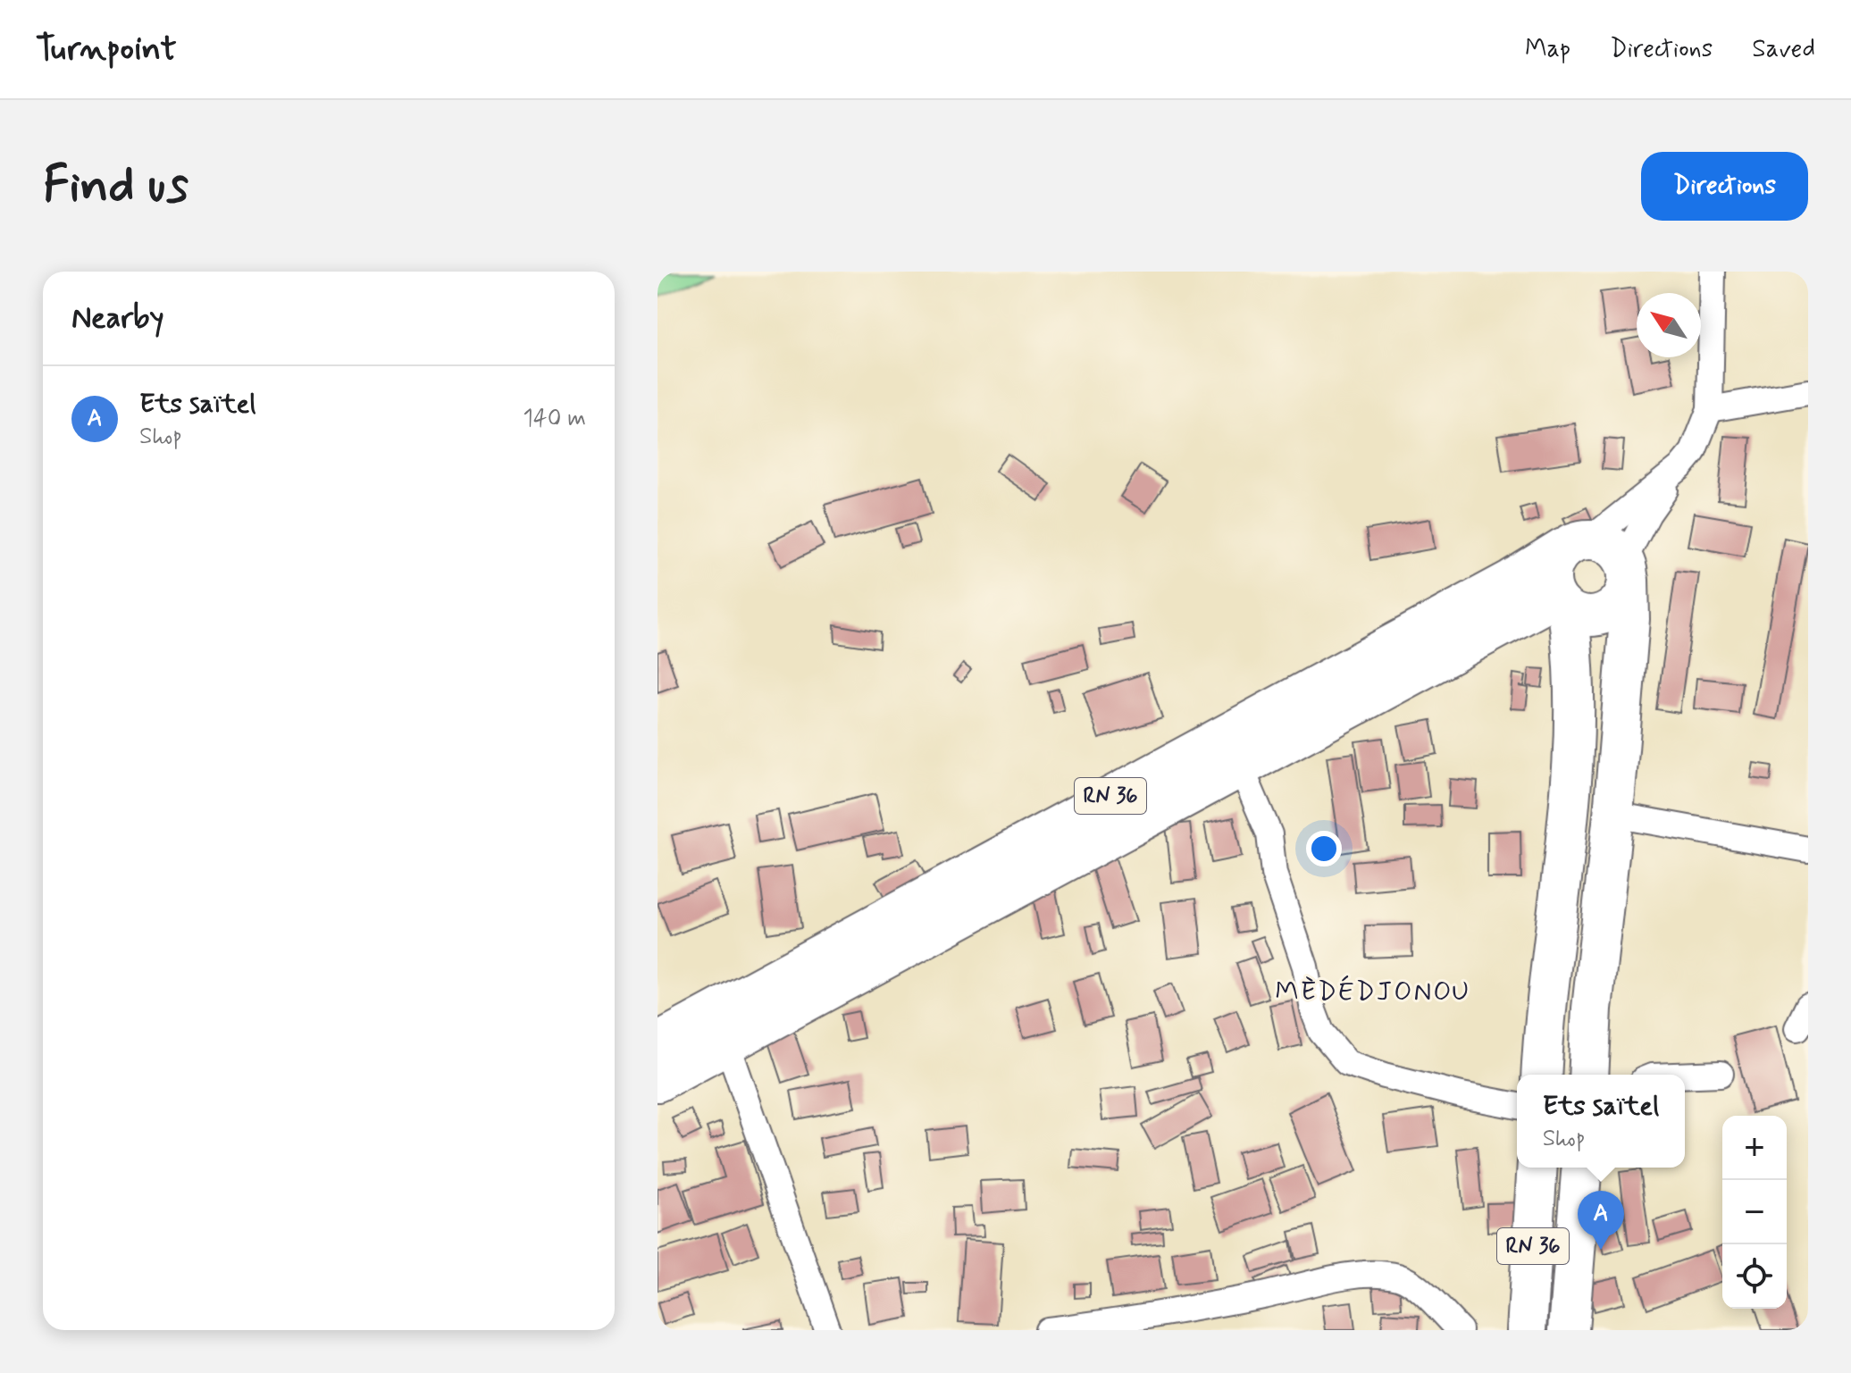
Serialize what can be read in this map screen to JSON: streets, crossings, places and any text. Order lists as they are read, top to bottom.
{
  "streets": {
    "main road": ["RN 36"]
  },
  "districts": ["MÈDÉDJONOU"],
  "north": "top left",
  "page": {
    "header": "Turnpoint",
    "nav": ["Map", "Directions", "Saved"],
    "buttons": "Directions",
    "title": "Find us",
    "heading": "Nearby",
    "list": [
      {
        "mark": "A",
        "name": "Ets saïtel",
        "note": "Shop",
        "value": "140 m"
      }
    ],
    "popup": ["Ets saïtel", "Shop"],
    "map_buttons": ["+", "−"],
    "pins": "A"
  }
}
